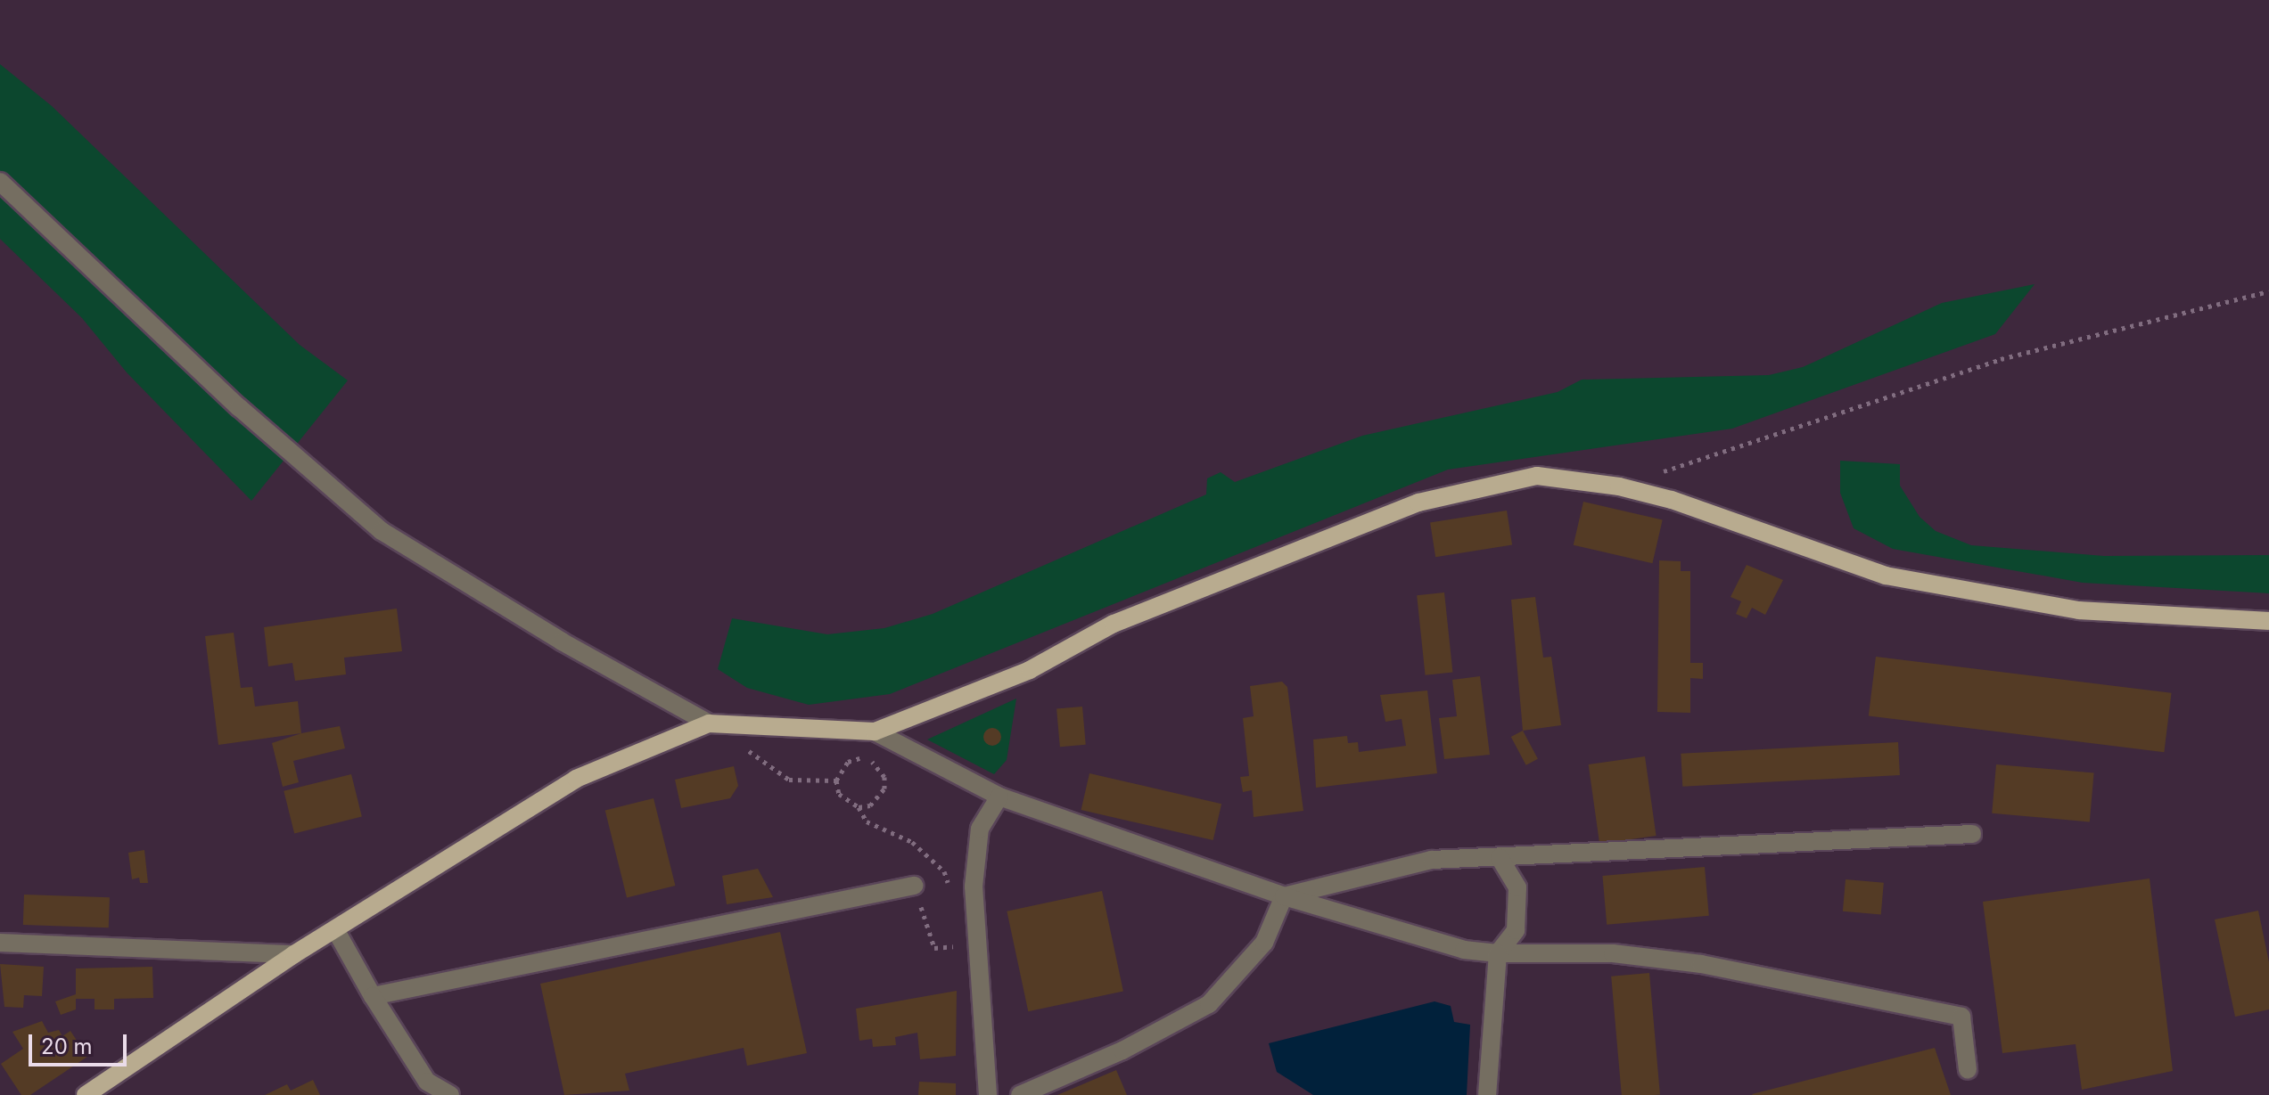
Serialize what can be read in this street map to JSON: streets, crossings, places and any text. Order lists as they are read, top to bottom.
{
  "scale_bar": "20 m"
}
